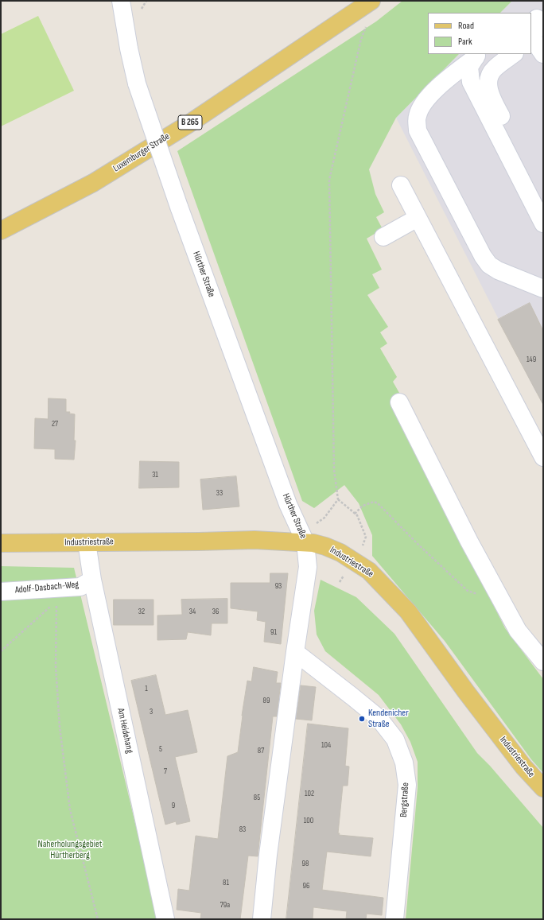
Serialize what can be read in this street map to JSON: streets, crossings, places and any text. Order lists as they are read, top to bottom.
{
  "streets": {
    "main road": ["B 265", "Luxemburger Straße", "Industriestraße"],
    "street": [
      "Hürther Straße",
      "Adolf-Dasbach-Weg",
      "Am Heidehang",
      "Bergstraße"
    ]
  },
  "crossings": [
    ["Hürther Straße", "Industriestraße"],
    ["Industriestraße", "Am Heidehang"],
    ["Adolf-Dasbach-Weg", "Am Heidehang"]
  ],
  "parks": ["Naherholungsgebiet Hürtherberg"],
  "places": ["Kendenicher Straße"],
  "house_numbers": [
    "149",
    "27",
    "31",
    "33",
    "93",
    "32",
    "34",
    "36",
    "91",
    "1",
    "89",
    "3",
    "104",
    "5",
    "87",
    "7",
    "102",
    "85",
    "9",
    "100",
    "83",
    "98",
    "81",
    "96",
    "79a"
  ],
  "legend": ["Road", "Park"]
}
